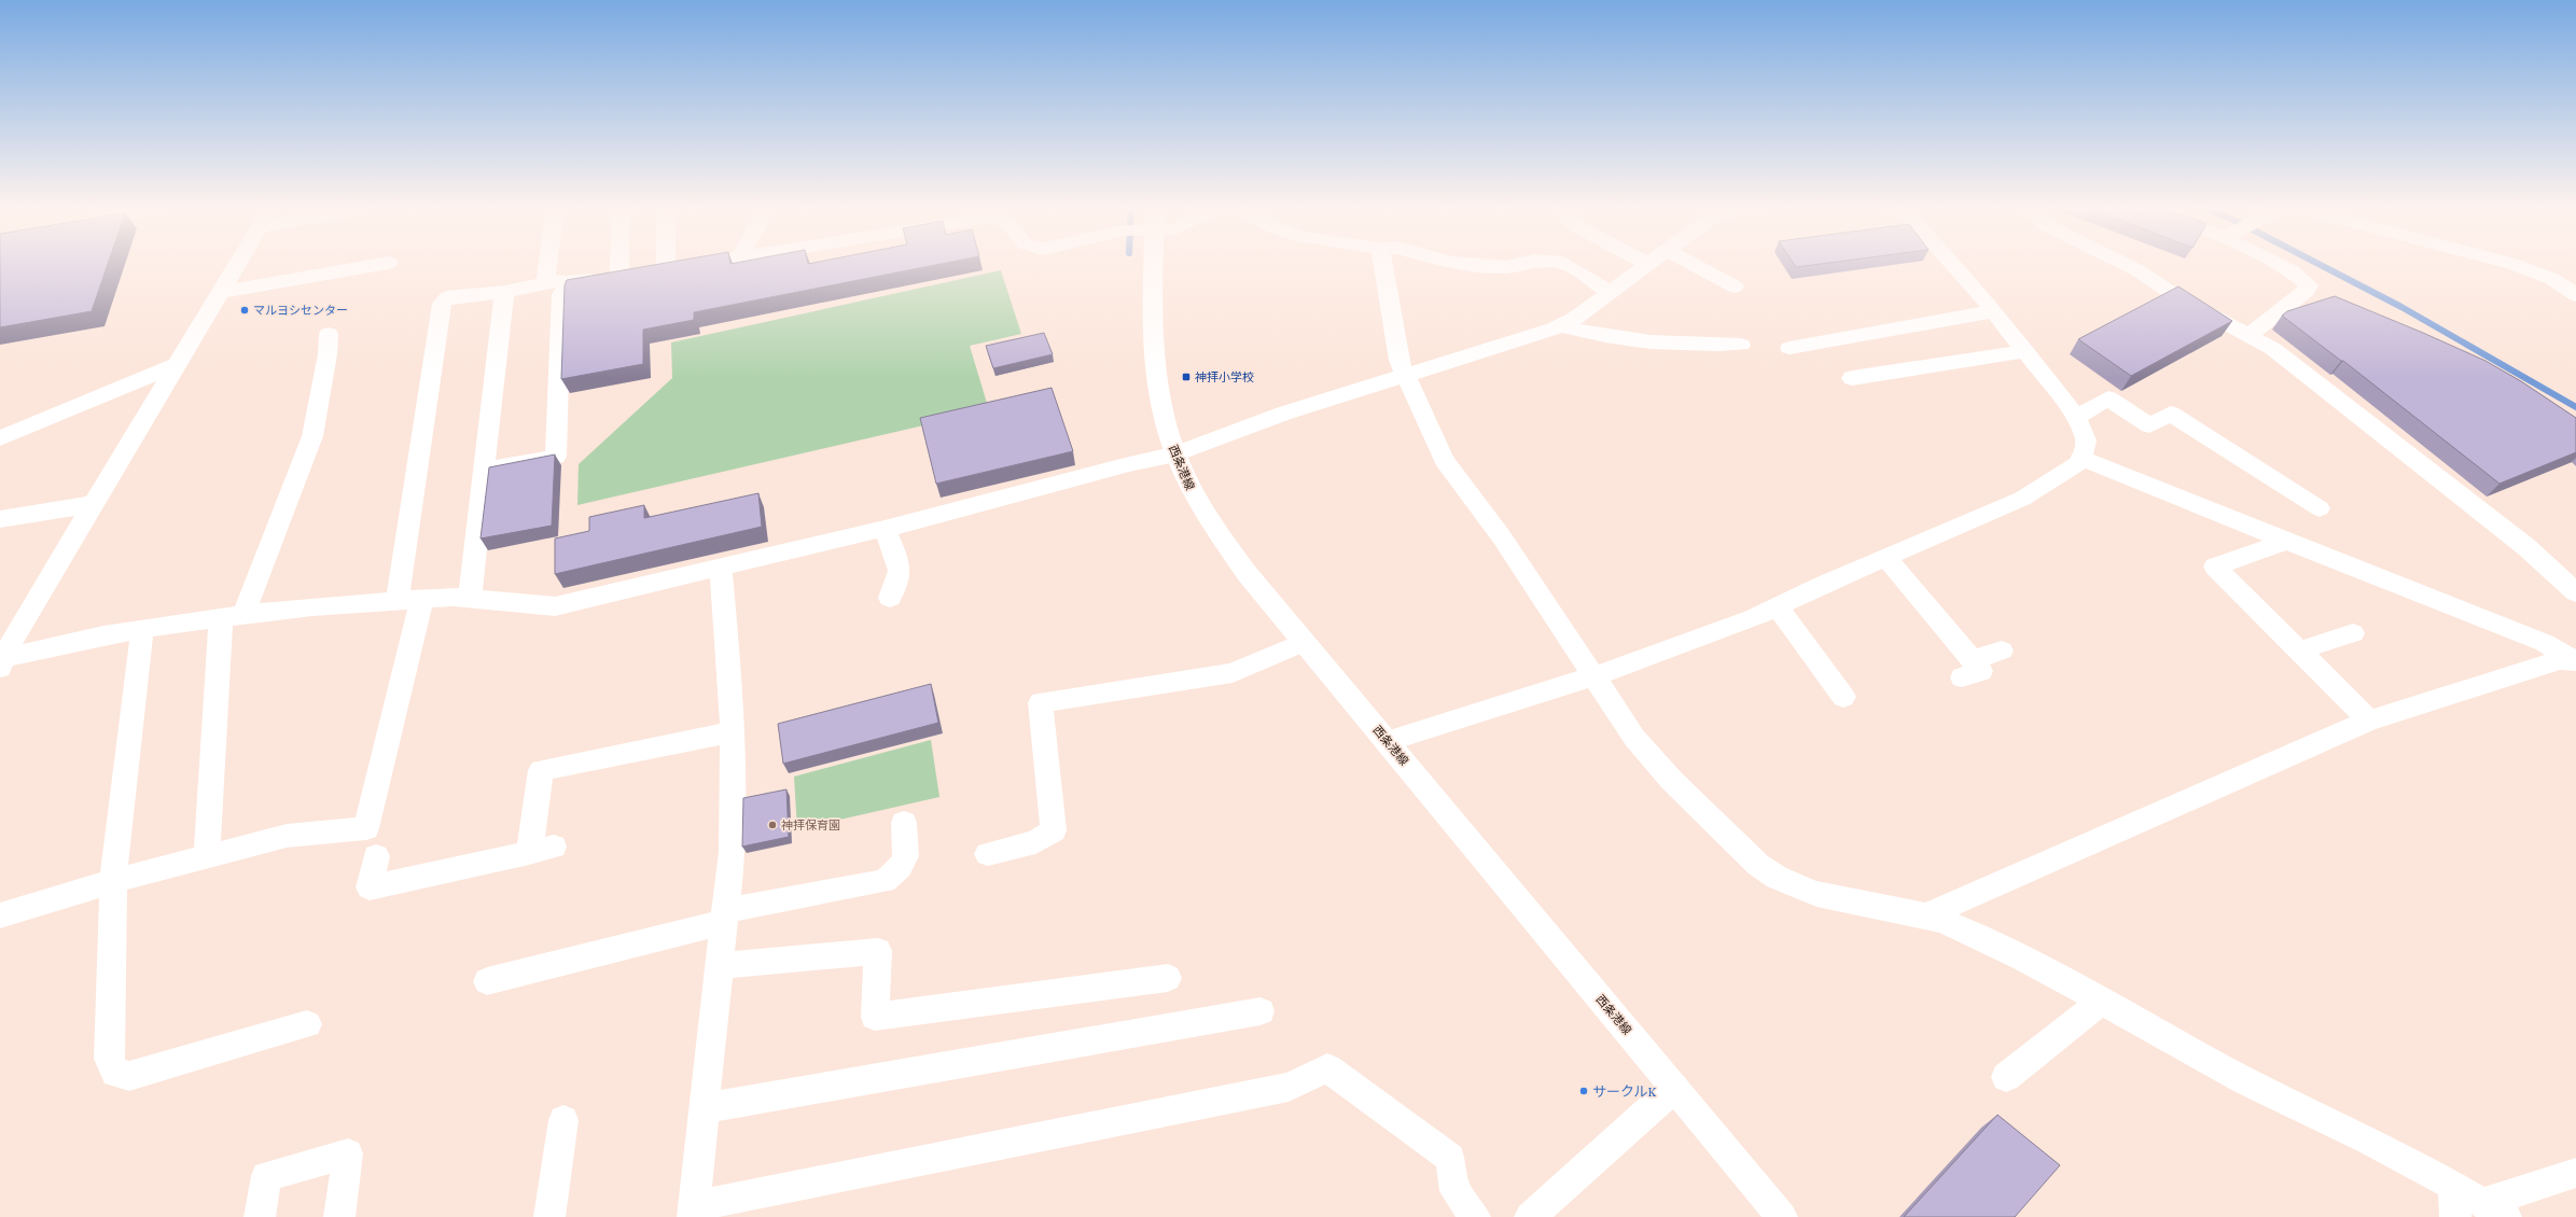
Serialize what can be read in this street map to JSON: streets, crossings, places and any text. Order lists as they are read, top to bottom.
{
  "streets": {
    "street": ["西条港線"]
  },
  "places": {
    "other": ["マルヨシセンター", "神拝保育園", "サークルK"],
    "transit": ["神拝小学校"]
  }
}
